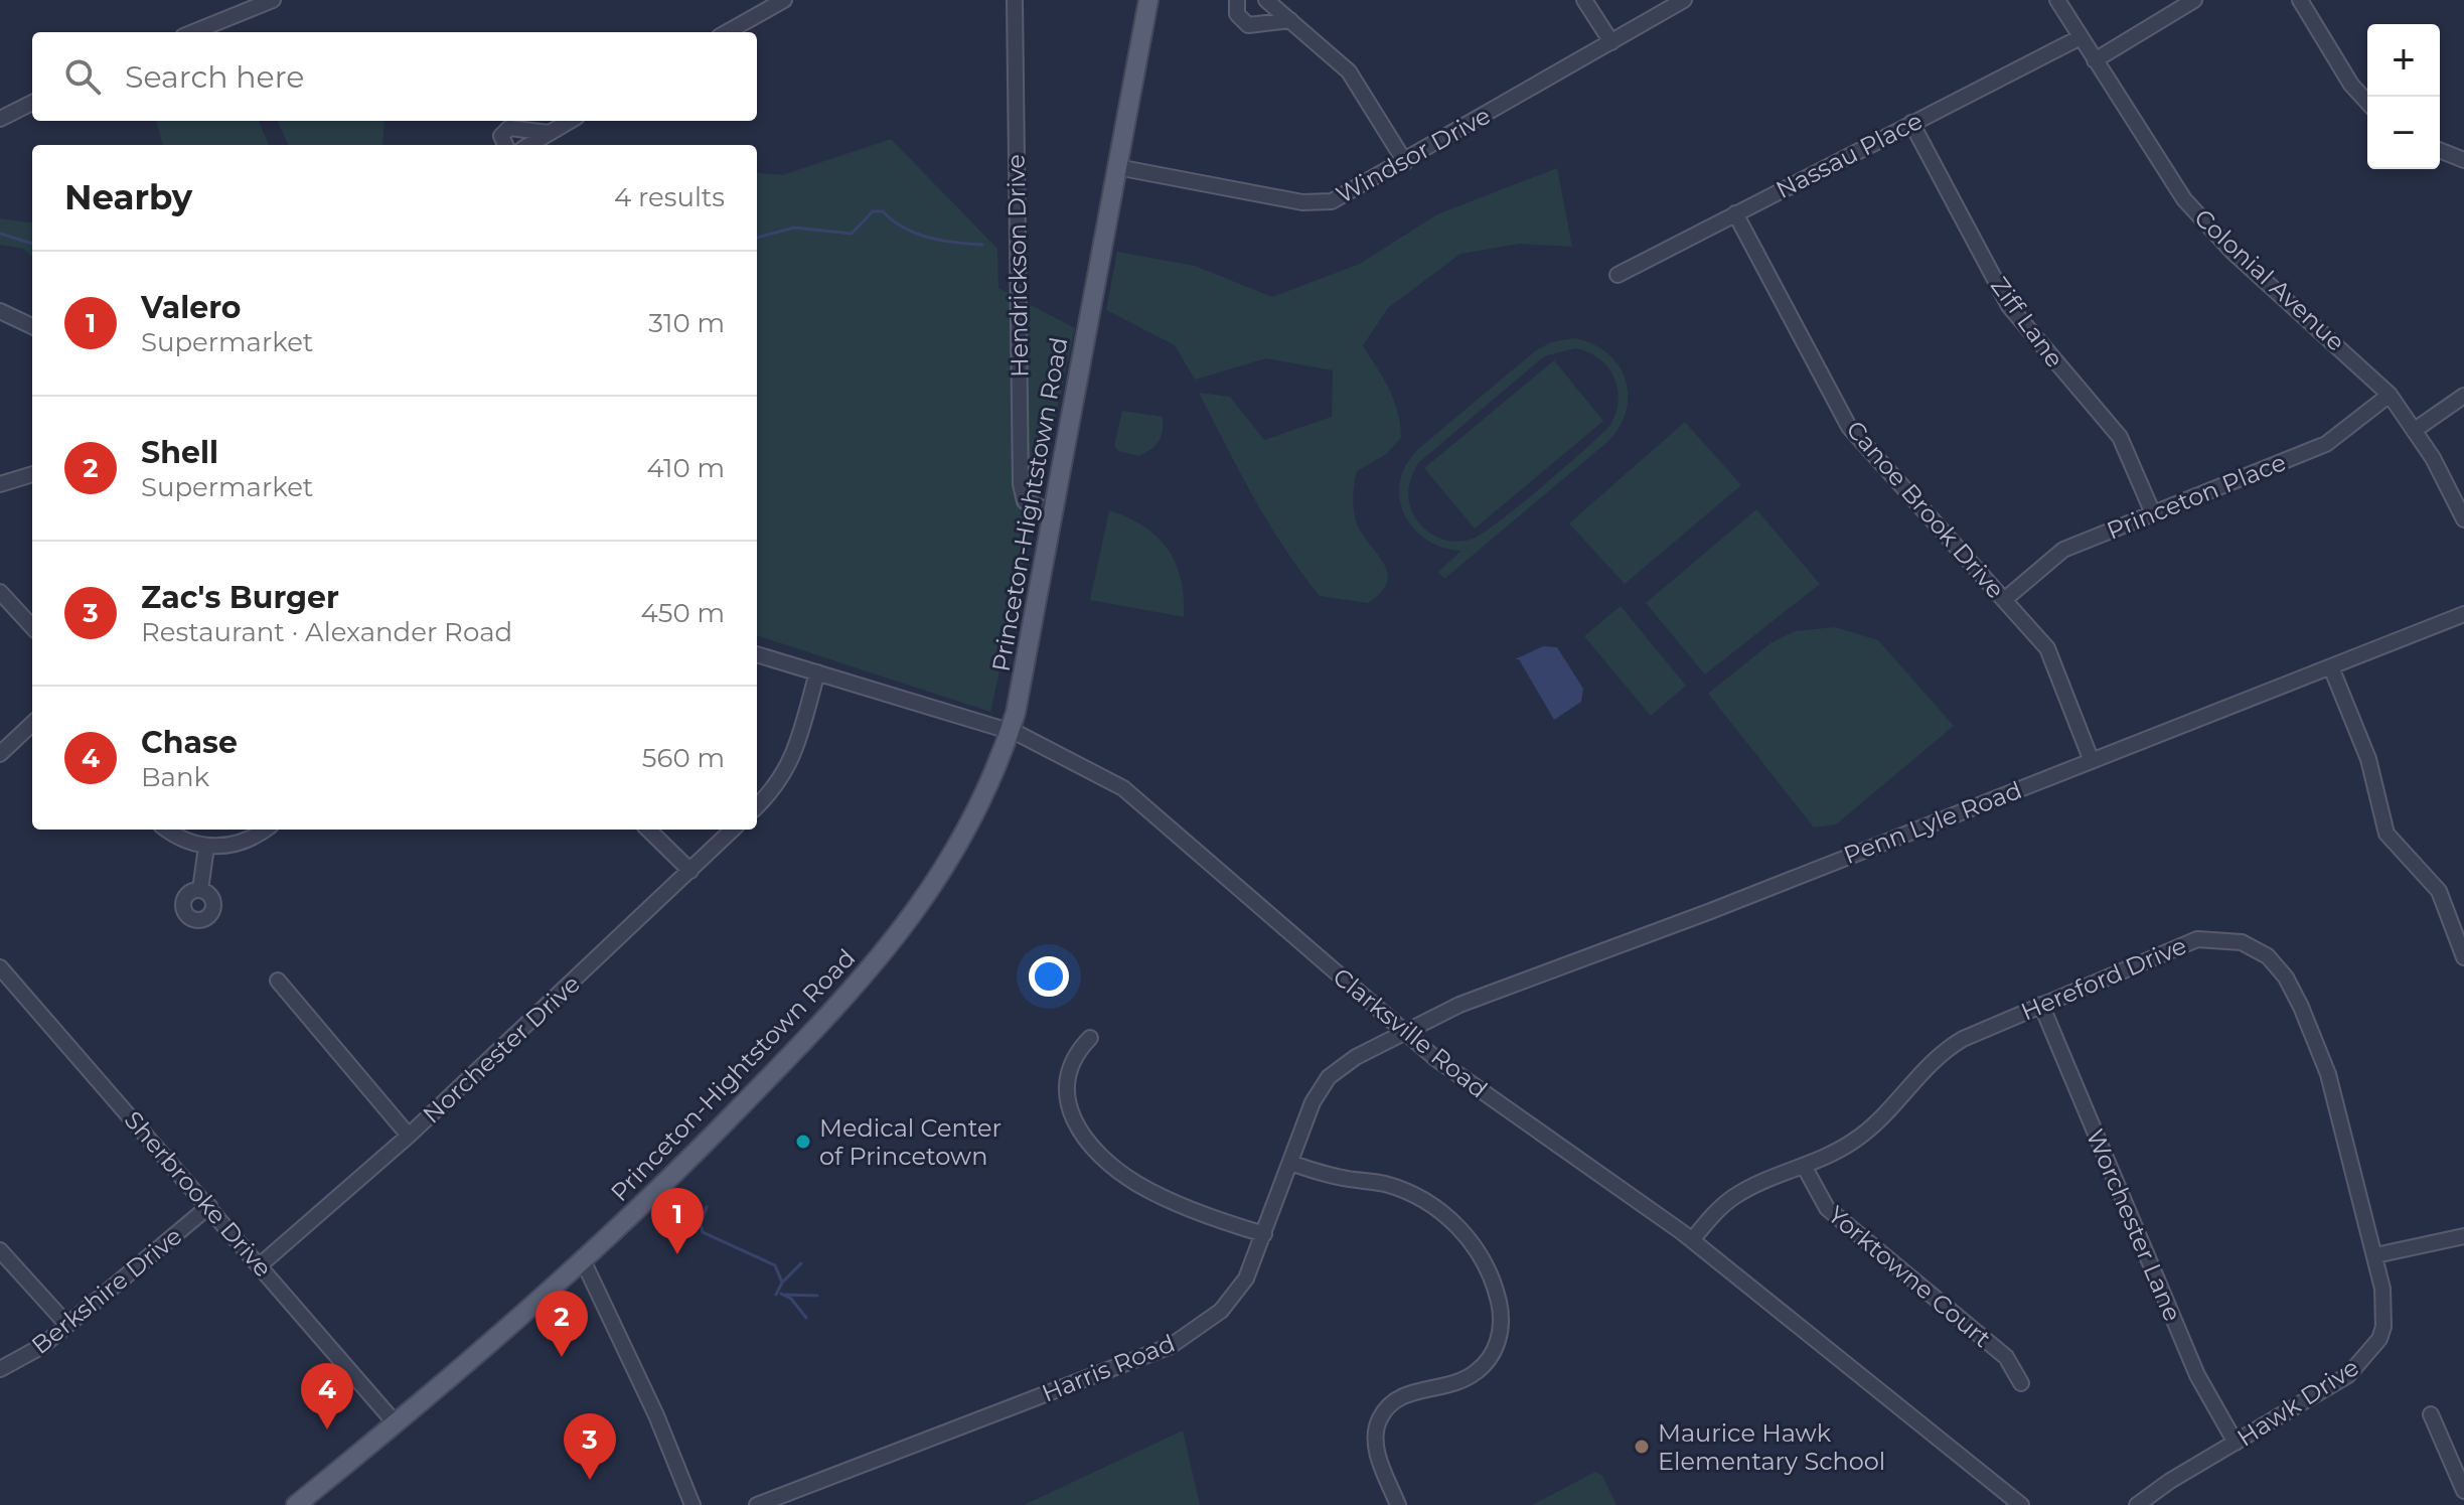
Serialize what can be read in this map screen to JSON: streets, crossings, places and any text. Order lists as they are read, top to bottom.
{
  "streets": {
    "main road": ["Princeton-Hightstown Road"],
    "street": [
      "Windsor Drive",
      "Nassau Place",
      "Hendrickson Drive",
      "Colonial Avenue",
      "Ziff Lane",
      "Princeton Place",
      "Canoe Brook Drive",
      "Penn Lyle Road",
      "Hereford Drive",
      "Clarksville Road",
      "Norchester Drive",
      "Sherbrooke Drive",
      "Worchester Lane",
      "Yorktowne Court",
      "Berkshire Drive",
      "Harris Road",
      "Hawk Drive"
    ]
  },
  "crossings": [
    ["Windsor Drive", "Princeton-Hightstown Road"],
    ["Nassau Place", "Colonial Avenue"],
    ["Nassau Place", "Ziff Lane"],
    ["Nassau Place", "Canoe Brook Drive"],
    ["Hendrickson Drive", "Princeton-Hightstown Road"],
    ["Colonial Avenue", "Princeton Place"],
    ["Ziff Lane", "Princeton Place"],
    ["Princeton Place", "Canoe Brook Drive"],
    ["Princeton-Hightstown Road", "Clarksville Road"],
    ["Princeton-Hightstown Road", "Sherbrooke Drive"],
    ["Canoe Brook Drive", "Penn Lyle Road"],
    ["Penn Lyle Road", "Clarksville Road"],
    ["Penn Lyle Road", "Harris Road"],
    ["Hereford Drive", "Clarksville Road"],
    ["Hereford Drive", "Worchester Lane"],
    ["Hereford Drive", "Yorktowne Court"],
    ["Hereford Drive", "Hawk Drive"],
    ["Clarksville Road", "Harris Road"],
    ["Norchester Drive", "Sherbrooke Drive"],
    ["Sherbrooke Drive", "Berkshire Drive"],
    ["Worchester Lane", "Hawk Drive"]
  ],
  "places": ["Medical Center of Princetown", "Maurice Hawk Elementary School"],
  "page": {
    "map_buttons": ["+", "−"],
    "search": "Search here",
    "heading": ["Nearby", "4 results"],
    "list": [
      {
        "mark": "1",
        "name": "Valero",
        "note": "Supermarket",
        "value": "310 m"
      },
      {
        "mark": "2",
        "name": "Shell",
        "note": "Supermarket",
        "value": "410 m"
      },
      {
        "mark": "3",
        "name": "Zac's Burger",
        "note": "Restaurant · Alexander Road",
        "value": "450 m"
      },
      {
        "mark": "4",
        "name": "Chase",
        "note": "Bank",
        "value": "560 m"
      }
    ],
    "pins": [
      "1",
      "2",
      "4",
      "3"
    ]
  }
}
